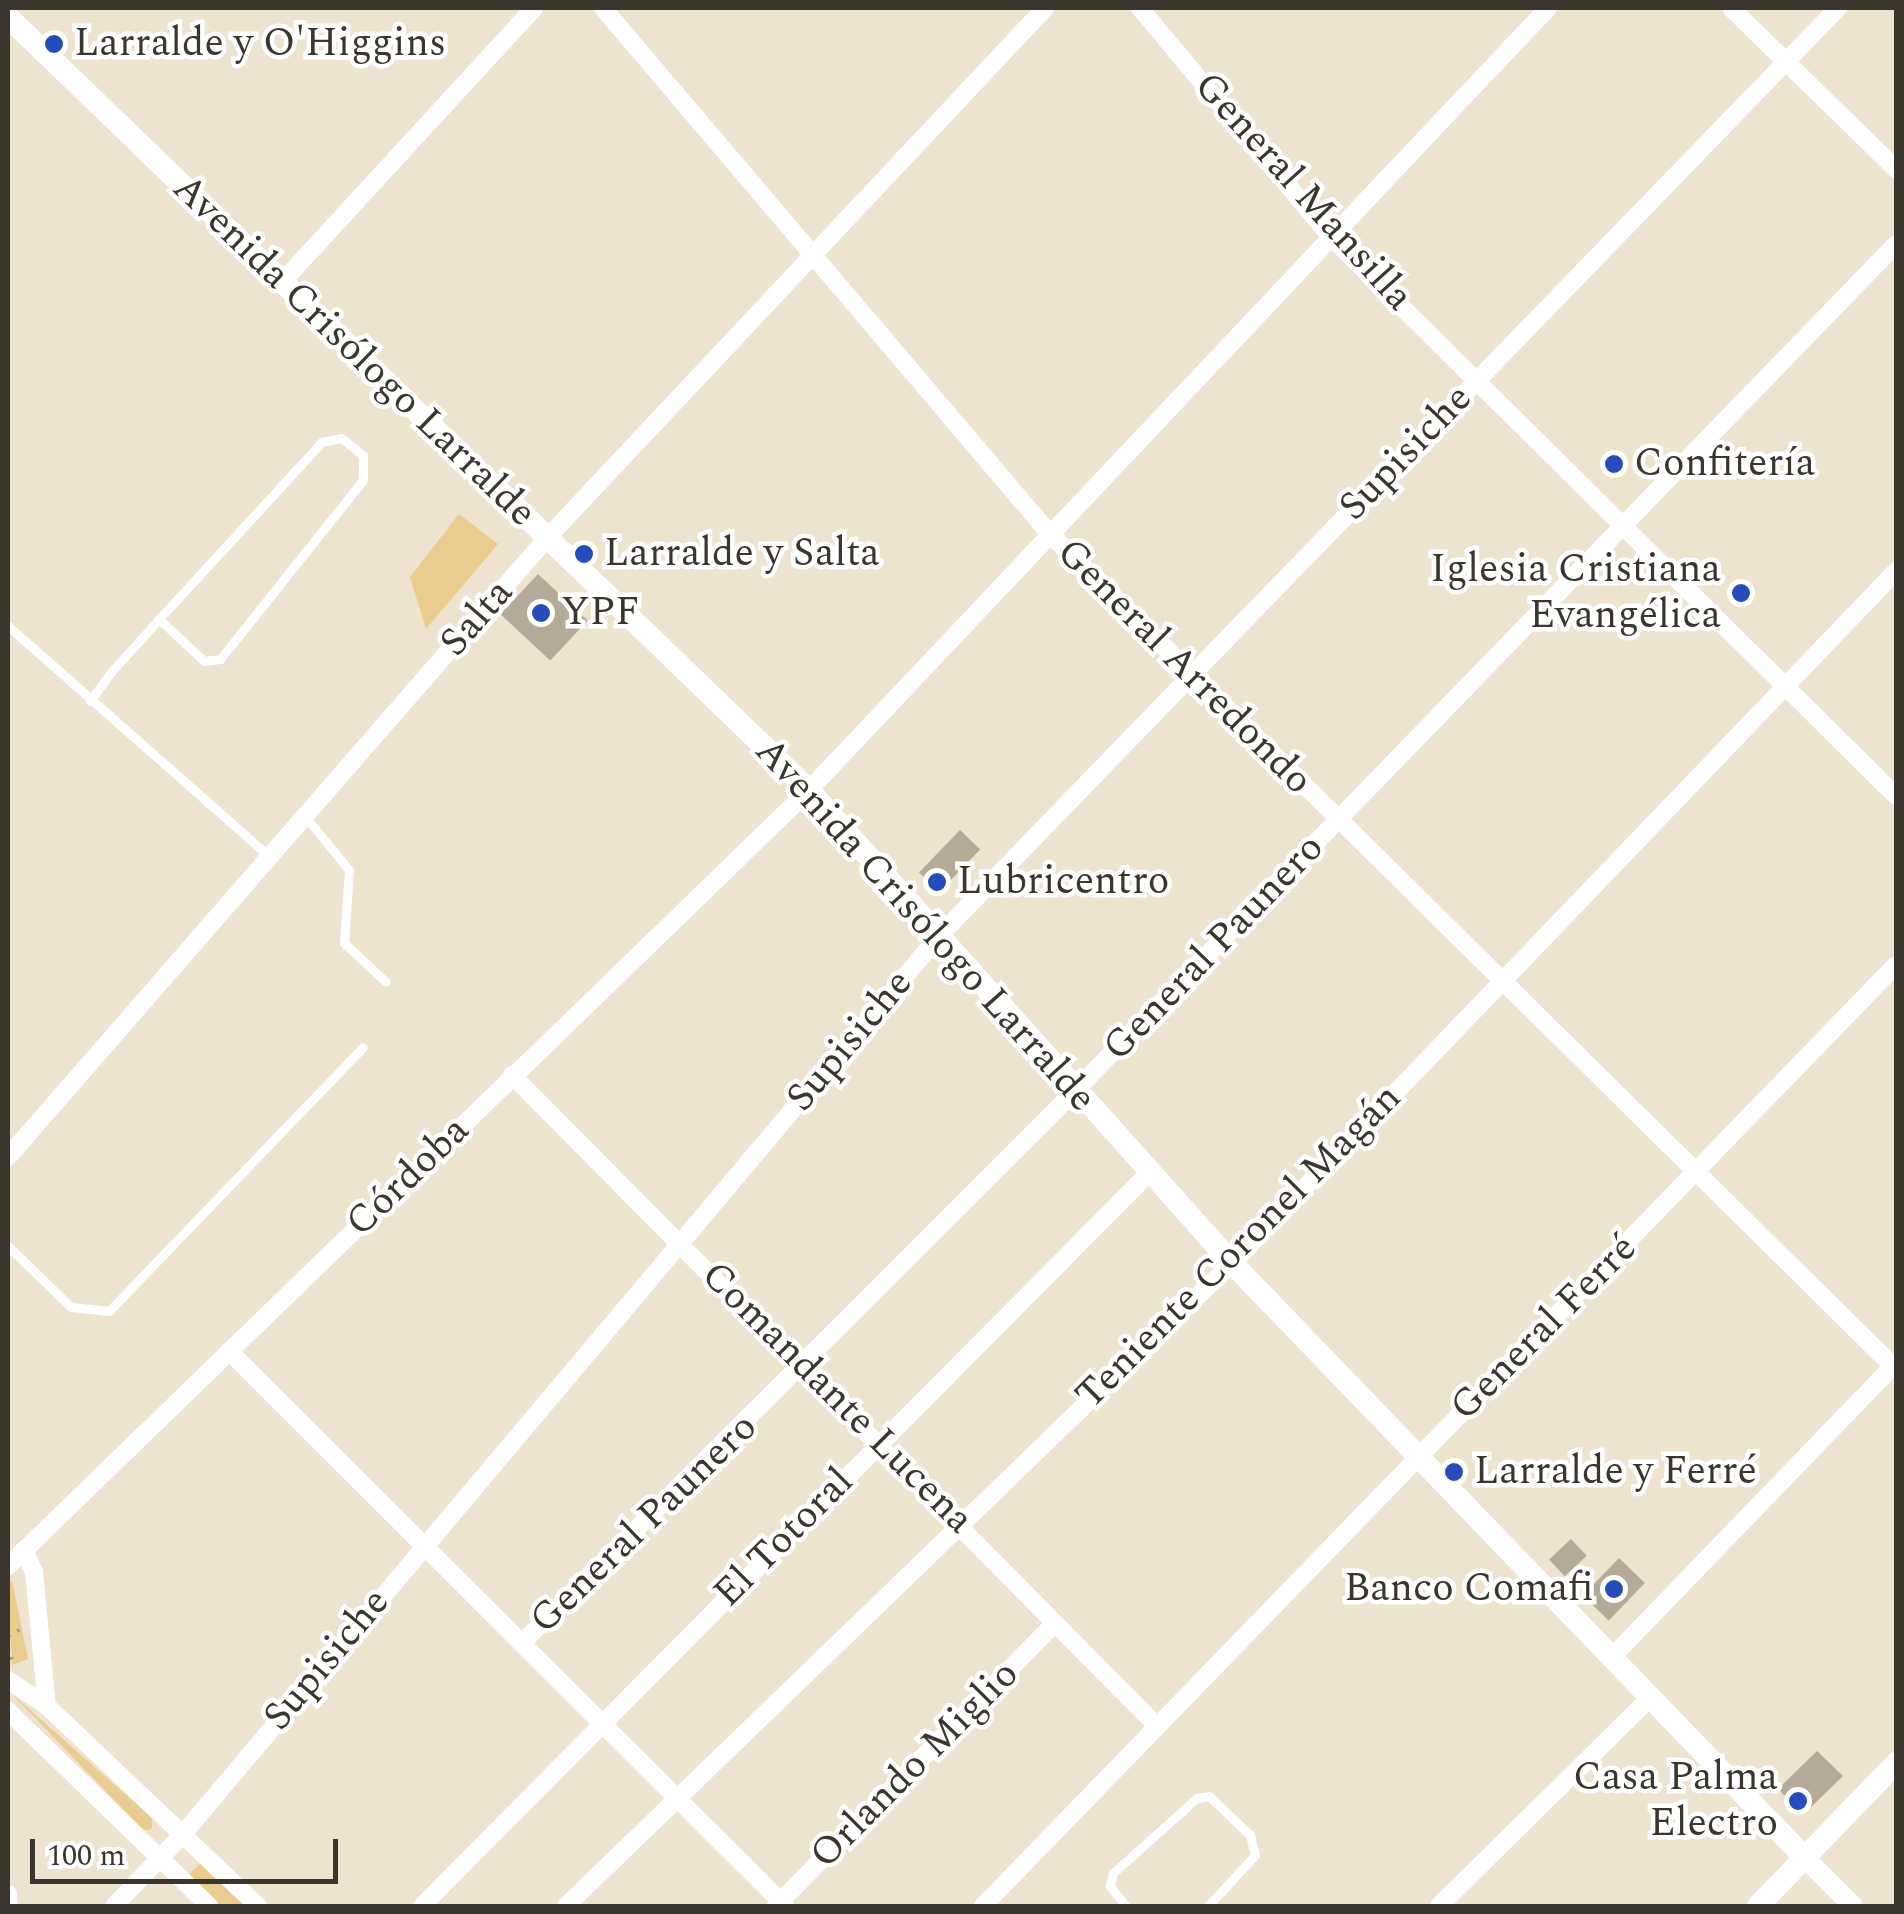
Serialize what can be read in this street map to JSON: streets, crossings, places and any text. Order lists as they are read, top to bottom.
{
  "streets": {
    "main road": ["Avenida Crisólogo Larralde"],
    "street": [
      "General Mansilla",
      "Supisiche",
      "Salta",
      "General Arredondo",
      "General Paunero",
      "Córdoba",
      "Teniente Coronel Magán",
      "General Ferré",
      "Comandante Lucena",
      "El Totoral",
      "Orlando Miglio"
    ]
  },
  "crossings": [
    ["General Mansilla", "Supisiche"],
    ["General Mansilla", "General Paunero"],
    ["General Mansilla", "Córdoba"],
    ["General Mansilla", "Teniente Coronel Magán"],
    ["Avenida Crisólogo Larralde", "Supisiche"],
    ["Avenida Crisólogo Larralde", "Salta"],
    ["Avenida Crisólogo Larralde", "General Paunero"],
    ["Avenida Crisólogo Larralde", "Córdoba"],
    ["Avenida Crisólogo Larralde", "Teniente Coronel Magán"],
    ["Avenida Crisólogo Larralde", "General Ferré"],
    ["Avenida Crisólogo Larralde", "El Totoral"],
    ["Supisiche", "General Arredondo"],
    ["Supisiche", "Comandante Lucena"],
    ["Salta", "General Arredondo"],
    ["General Arredondo", "General Paunero"],
    ["General Arredondo", "Córdoba"],
    ["General Arredondo", "Teniente Coronel Magán"],
    ["General Arredondo", "General Ferré"],
    ["General Paunero", "Comandante Lucena"],
    ["Córdoba", "Comandante Lucena"],
    ["Teniente Coronel Magán", "Comandante Lucena"],
    ["General Ferré", "Comandante Lucena"],
    ["Comandante Lucena", "El Totoral"],
    ["Comandante Lucena", "Orlando Miglio"]
  ],
  "places": [
    "Larralde y O'Higgins",
    "Confitería",
    "Larralde y Salta",
    "Iglesia Cristiana Evangélica",
    "YPF",
    "Lubricentro",
    "Larralde y Ferré",
    "Banco Comafi",
    "Casa Palma Electro"
  ],
  "scale_bar": "100 m"
}
